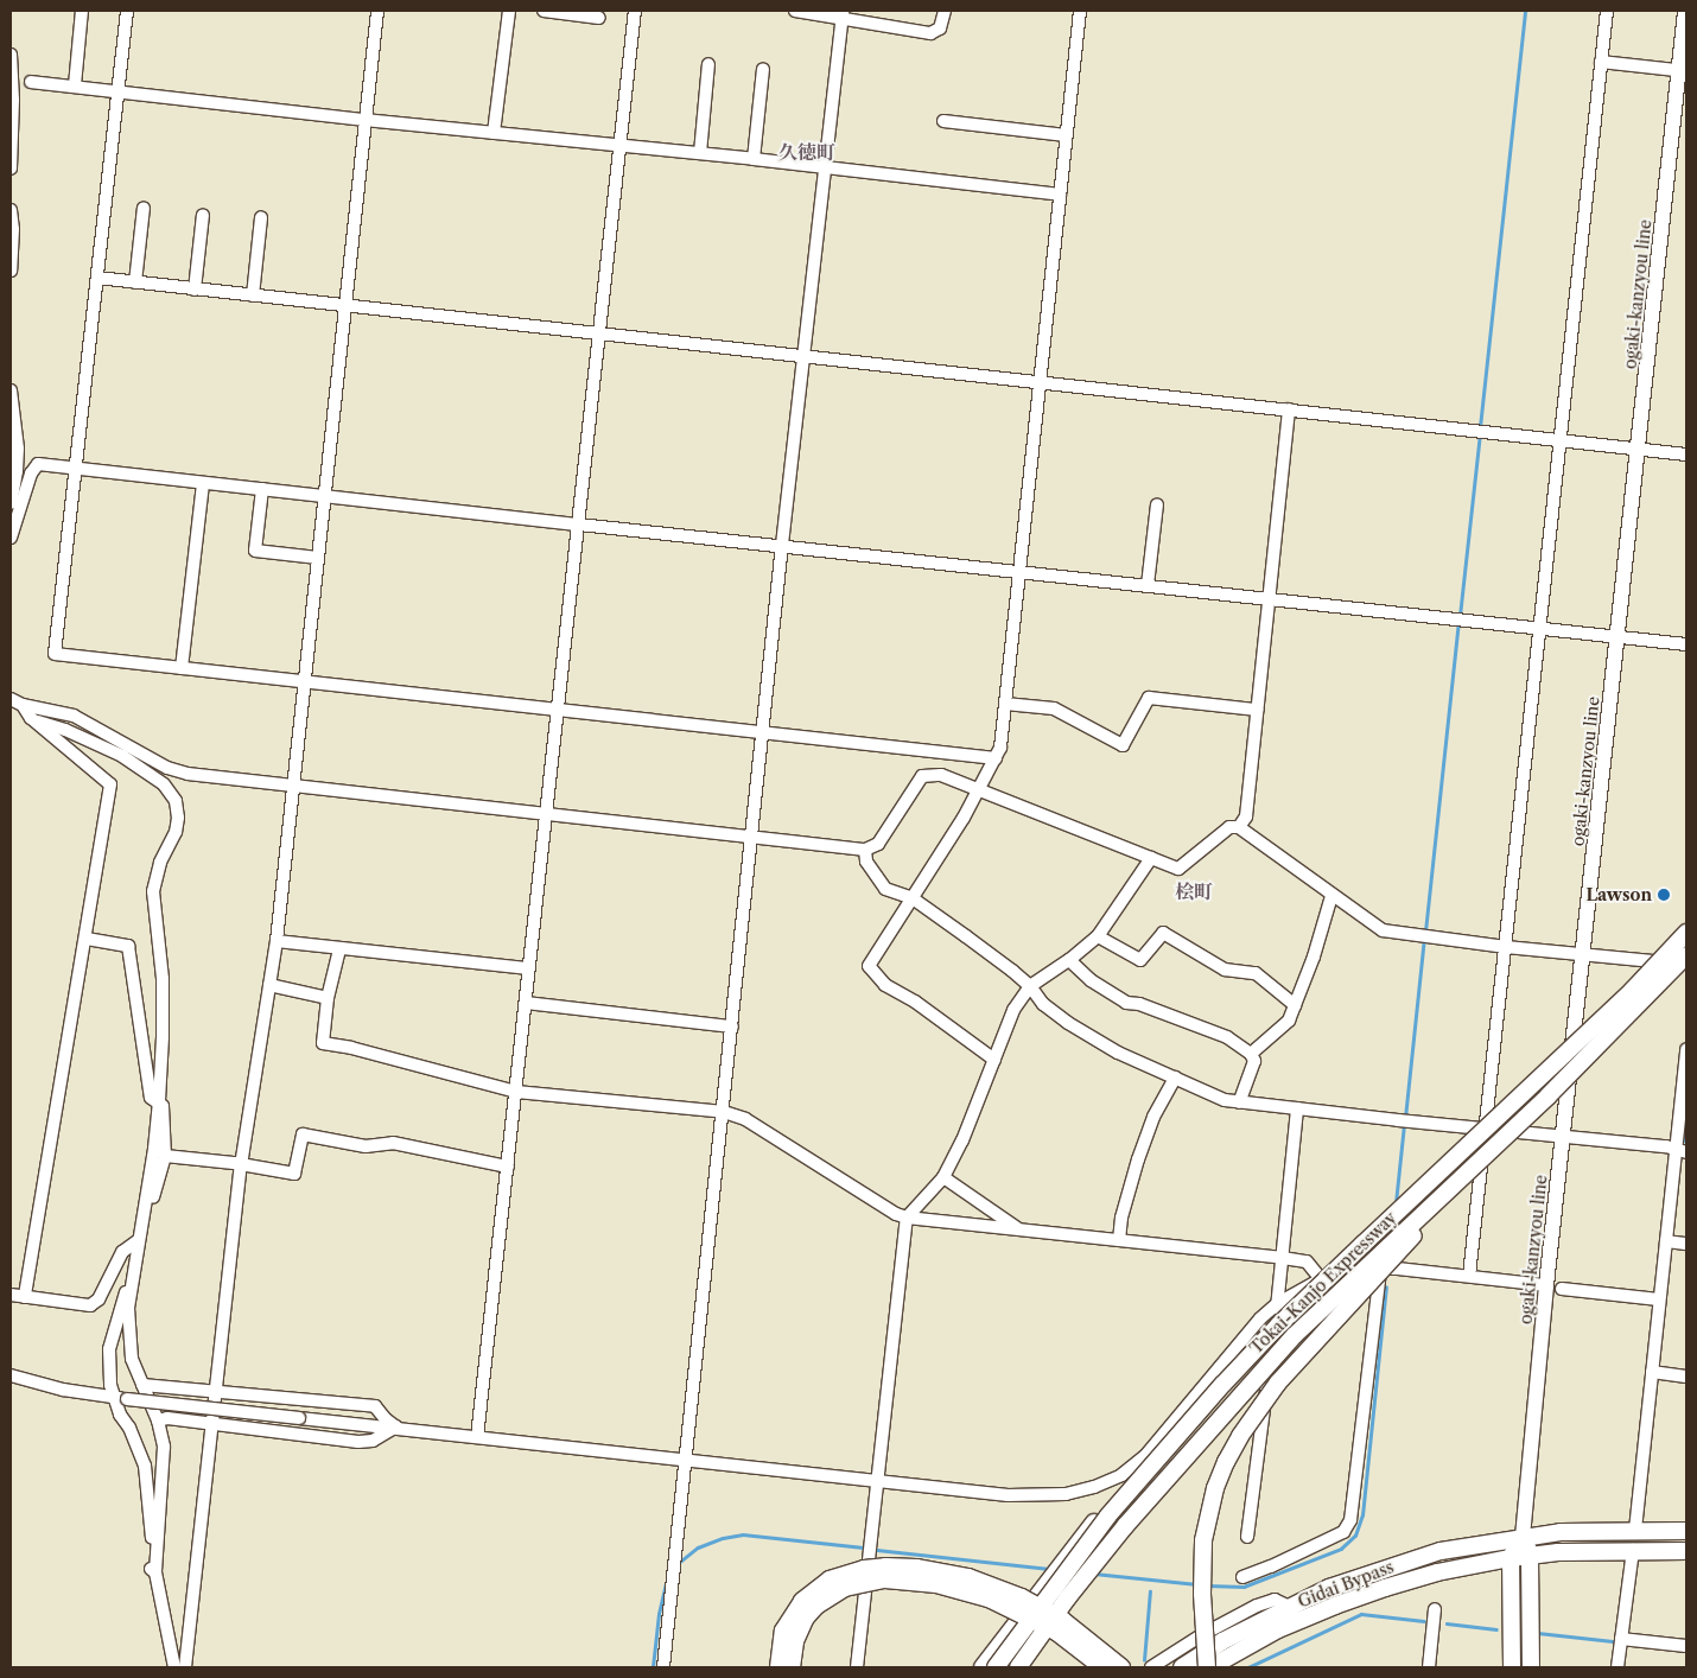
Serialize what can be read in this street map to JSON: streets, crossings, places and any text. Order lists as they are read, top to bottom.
{
  "streets": {
    "highway": ["Tokai-Kanjo Expressway", "Gidai Bypass"],
    "main road": ["ogaki-kanzyou line"]
  },
  "crossings": [
    ["ogaki-kanzyou line", "Gidai Bypass"]
  ],
  "districts": ["久徳町", "桧町"],
  "places": ["Lawson"]
}
